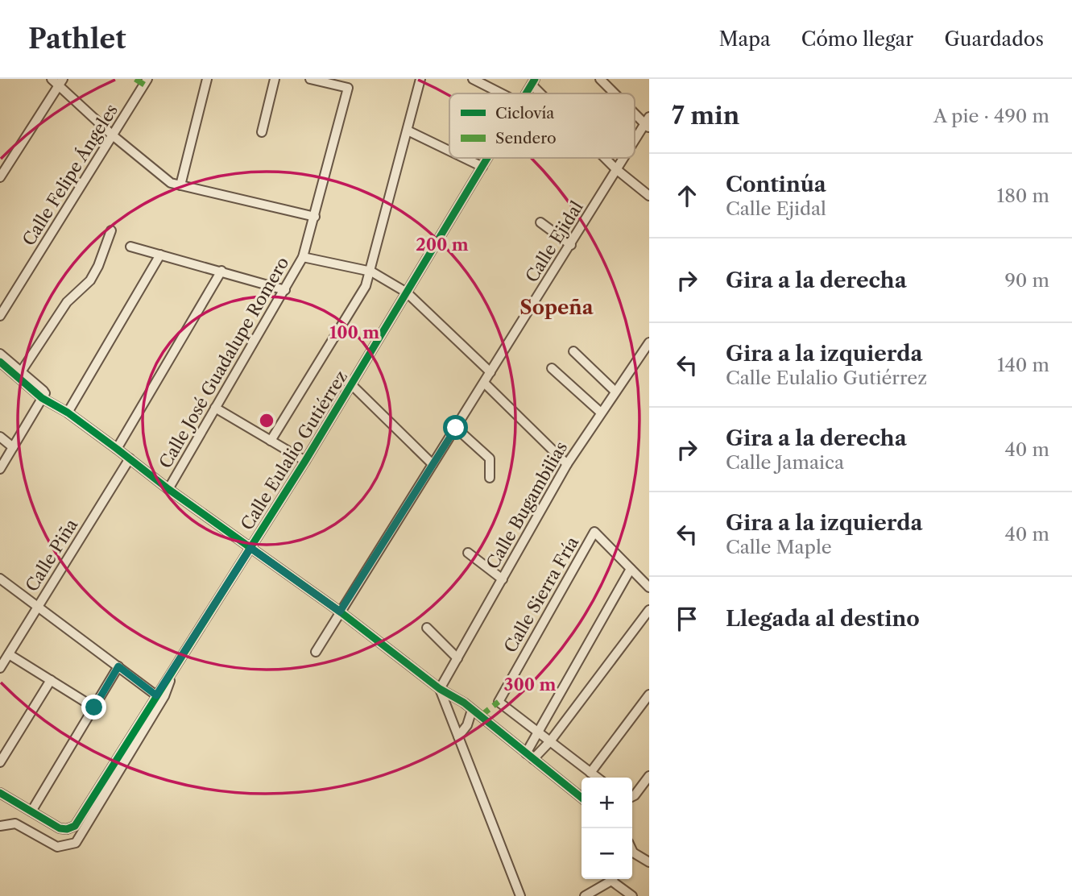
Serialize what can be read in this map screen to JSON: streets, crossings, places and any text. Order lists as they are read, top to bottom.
{
  "streets": {
    "street": [
      "Calle Felipe Ángeles",
      "Calle Ejidal",
      "Calle José Guadalupe Romero",
      "Calle Eulalio Gutiérrez",
      "Calle Bugambilias",
      "Calle Piña",
      "Calle Sierra Fría"
    ]
  },
  "districts": ["Sopeña"],
  "legend": ["Ciclovía", "Sendero"],
  "page": {
    "header": "Pathlet",
    "nav": ["Mapa", "Cómo llegar", "Guardados"],
    "heading": ["7 min", "A pie · 490 m"],
    "list": [
      ["Continúa", "Calle Ejidal", "180 m"],
      ["Gira a la derecha", "90 m"],
      ["Gira a la izquierda", "Calle Eulalio Gutiérrez", "140 m"],
      ["Gira a la derecha", "Calle Jamaica", "40 m"],
      ["Gira a la izquierda", "Calle Maple", "40 m"],
      "Llegada al destino"
    ],
    "map_buttons": ["+", "−"]
  },
  "rings": ["200 m", "100 m", "300 m"]
}
